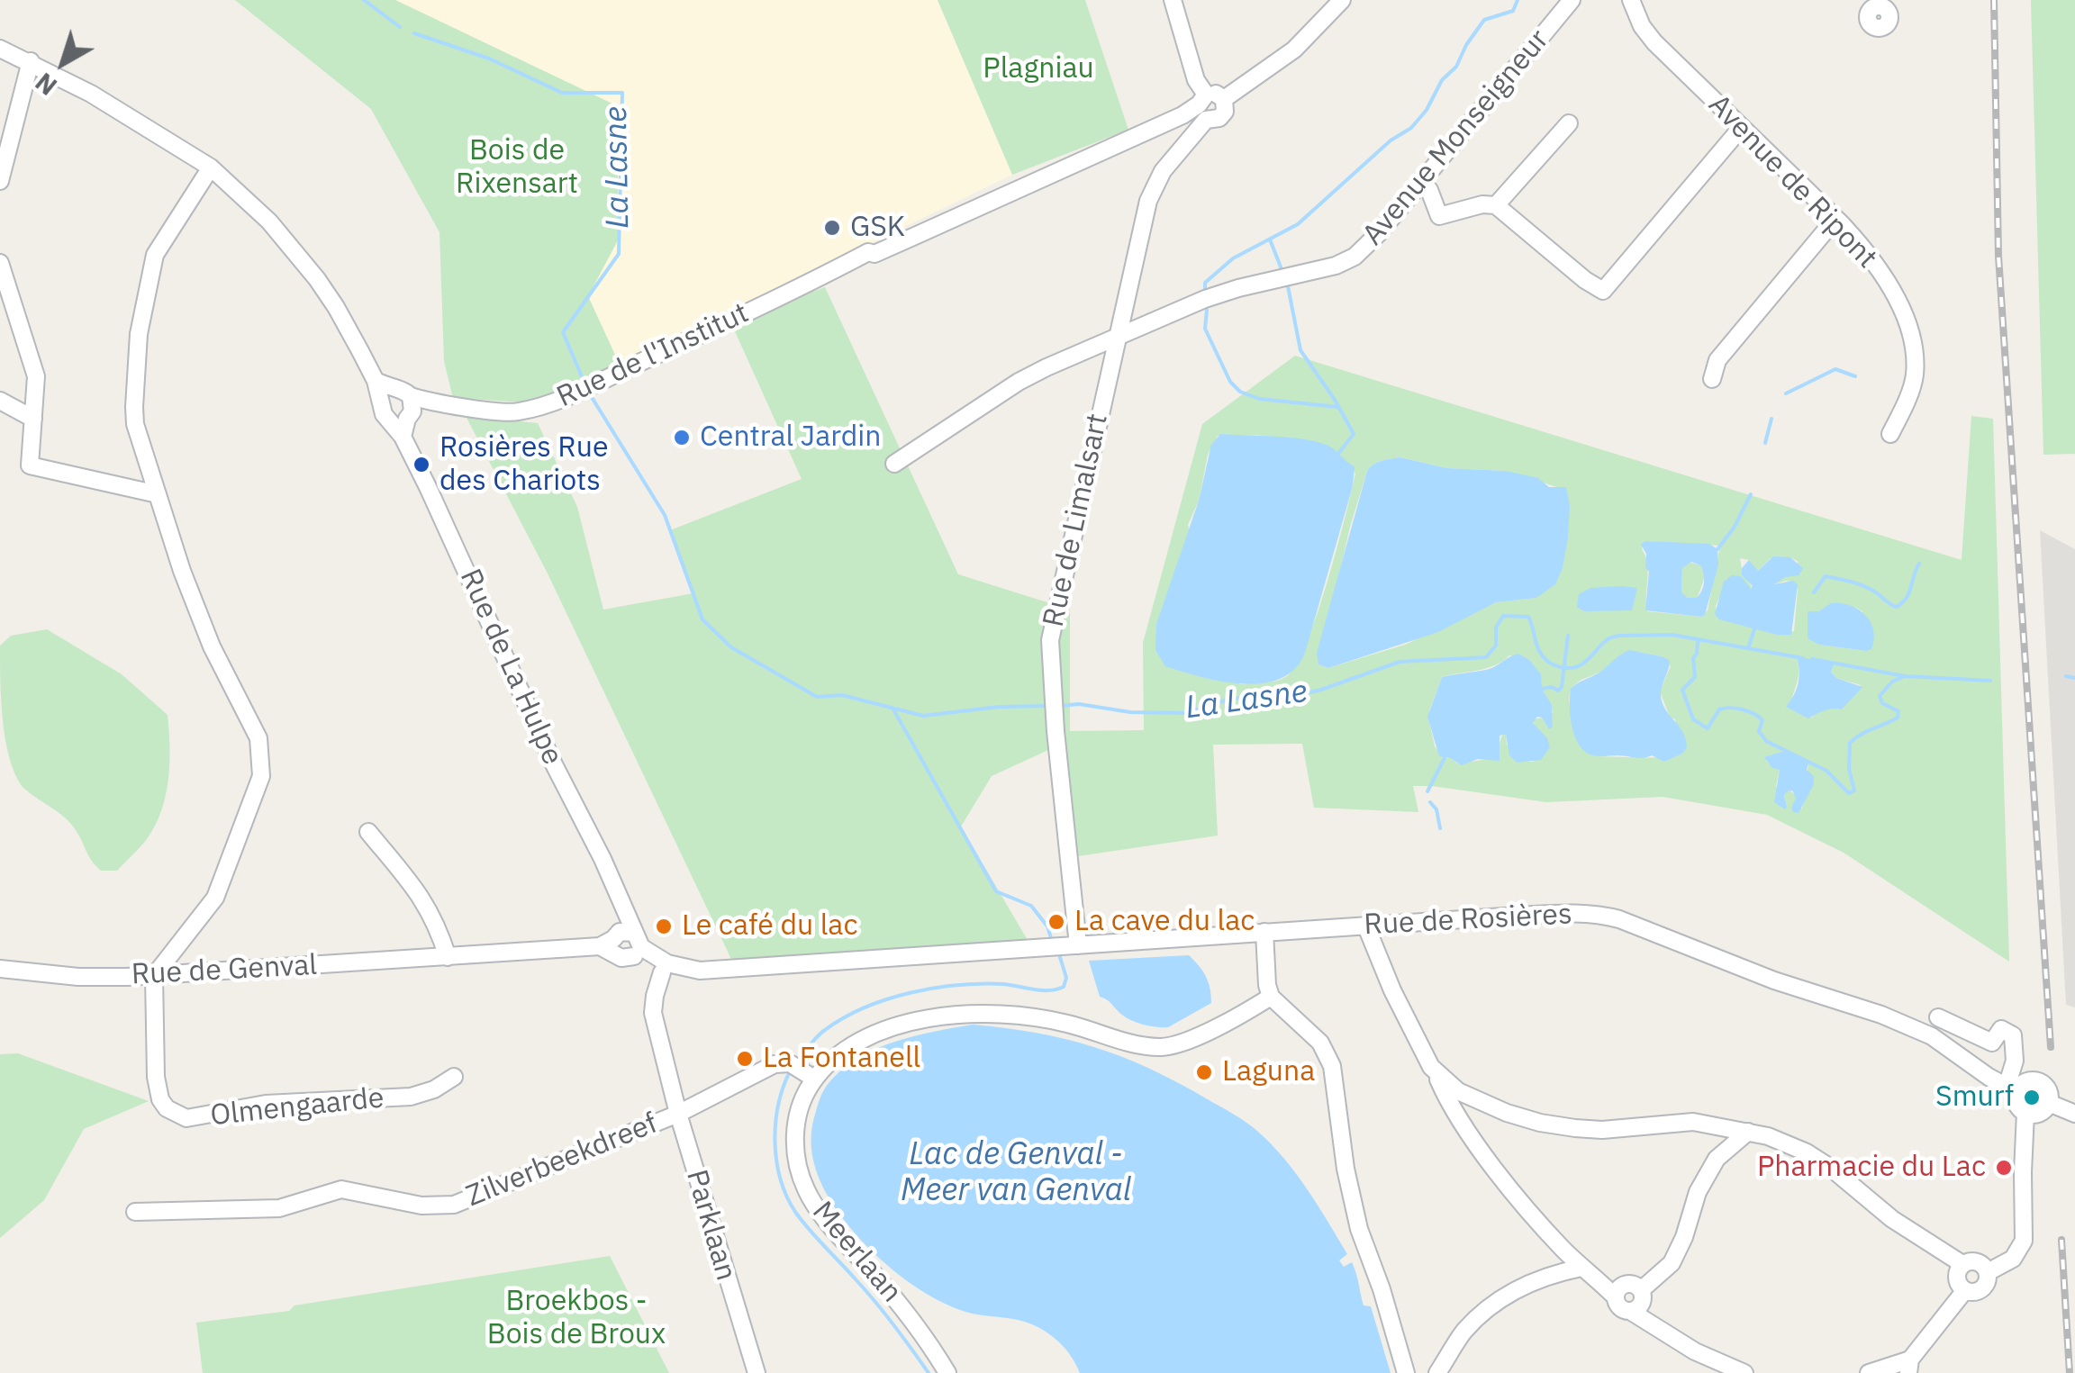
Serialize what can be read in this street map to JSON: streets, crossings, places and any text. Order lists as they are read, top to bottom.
{
  "streets": {
    "street": [
      "Avenue Monseigneur",
      "Avenue de Ripont",
      "Rue de l'Institut",
      "Rue de Limalsart",
      "Rue de La Hulpe",
      "Rue de Rosières",
      "Rue de Genval",
      "Olmengaarde",
      "Zilverbeekdreef",
      "Parklaan",
      "Meerlaan"
    ]
  },
  "crossings": [
    ["Avenue Monseigneur", "Rue de Limalsart"],
    ["Rue de l'Institut", "Rue de Limalsart"],
    ["Rue de l'Institut", "Rue de La Hulpe"],
    ["Rue de Limalsart", "Rue de Rosières"],
    ["Rue de La Hulpe", "Rue de Genval"],
    ["Rue de Genval", "Olmengaarde"],
    ["Zilverbeekdreef", "Parklaan"],
    ["Zilverbeekdreef", "Meerlaan"]
  ],
  "water": ["La Lasne", "Lac de Genval - Meer van Genval"],
  "parks": ["Plagniau", "Bois de Rixensart", "Broekbos - Bois de Broux"],
  "places": [
    "GSK",
    "Central Jardin",
    "Rosières Rue des Chariots",
    "La cave du lac",
    "Le café du lac",
    "La Fontanell",
    "Laguna",
    "Smurf",
    "Pharmacie du Lac"
  ],
  "north": "bottom left"
}
